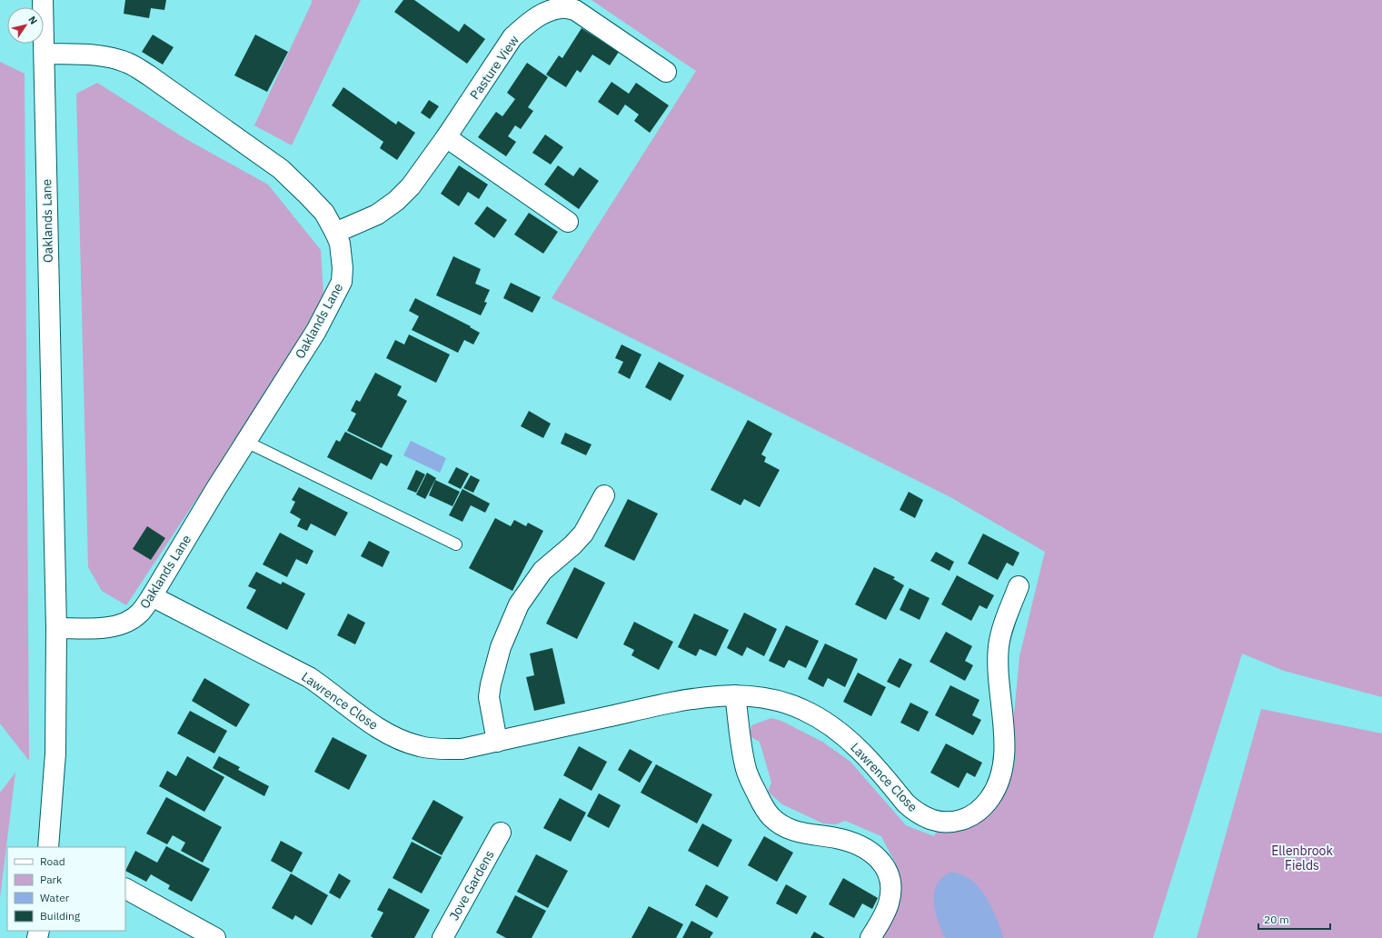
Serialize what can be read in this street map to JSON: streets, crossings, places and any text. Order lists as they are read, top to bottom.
{
  "streets": {
    "street": [
      "Pasture View",
      "Oaklands Lane",
      "Lawrence Close",
      "Jove Gardens"
    ]
  },
  "crossings": [
    ["Pasture View", "Oaklands Lane"],
    ["Oaklands Lane", "Lawrence Close"]
  ],
  "parks": ["Ellenbrook Fields"],
  "legend": [
    "Road",
    "Park",
    "Water",
    "Building"
  ],
  "scale_bar": "20 m",
  "north": "top right"
}
